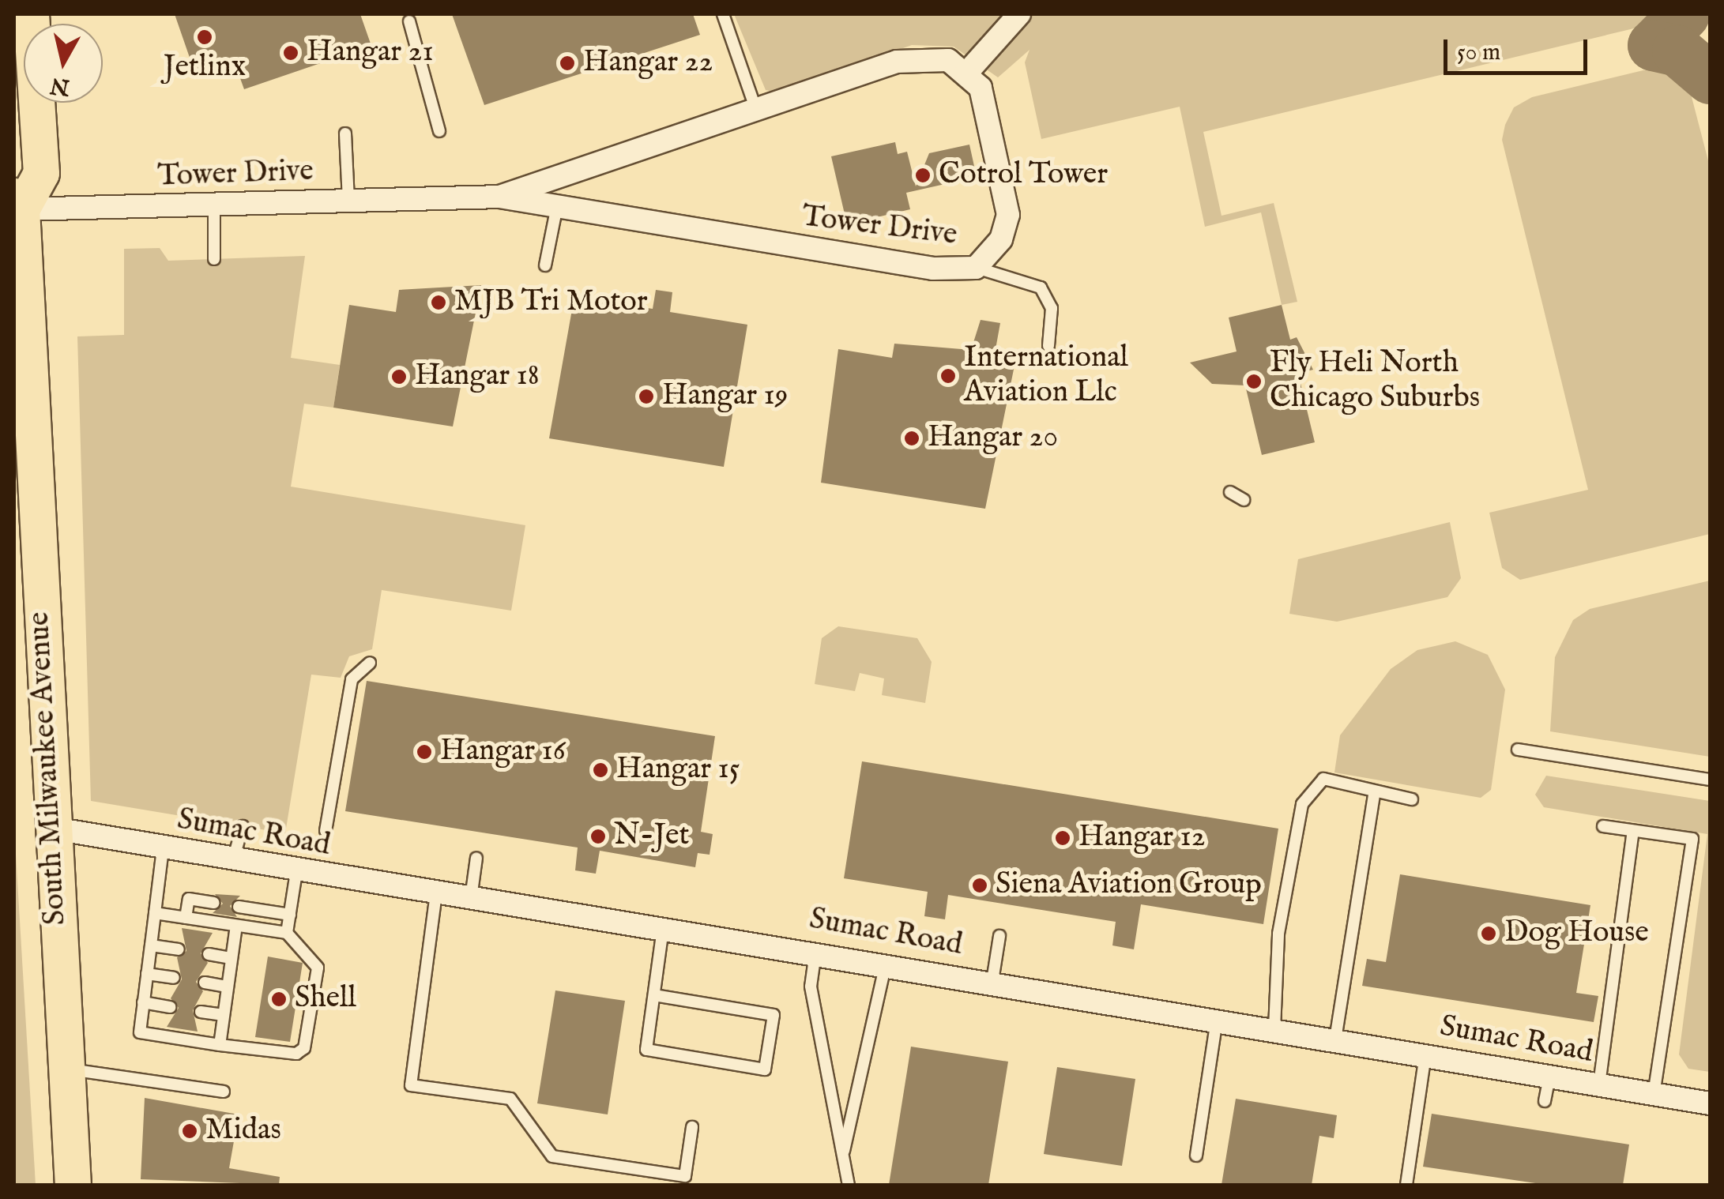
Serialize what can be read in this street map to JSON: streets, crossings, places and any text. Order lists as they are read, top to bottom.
{
  "streets": {
    "main road": ["South Milwaukee Avenue"],
    "street": ["Tower Drive", "Sumac Road"]
  },
  "crossings": [
    ["Tower Drive", "South Milwaukee Avenue"],
    ["South Milwaukee Avenue", "Sumac Road"]
  ],
  "places": [
    "Jetlinx",
    "Hangar 21",
    "Hangar 22",
    "Cotrol Tower",
    "MJB Tri Motor",
    "International Aviation Llc",
    "Hangar 18",
    "Fly Heli North Chicago Suburbs",
    "Hangar 19",
    "Hangar 20",
    "Hangar 16",
    "Hangar 15",
    "N-Jet",
    "Hangar 12",
    "Siena Aviation Group",
    "Dog House",
    "Shell",
    "Midas"
  ],
  "scale_bar": "50 m",
  "north": "bottom"
}
